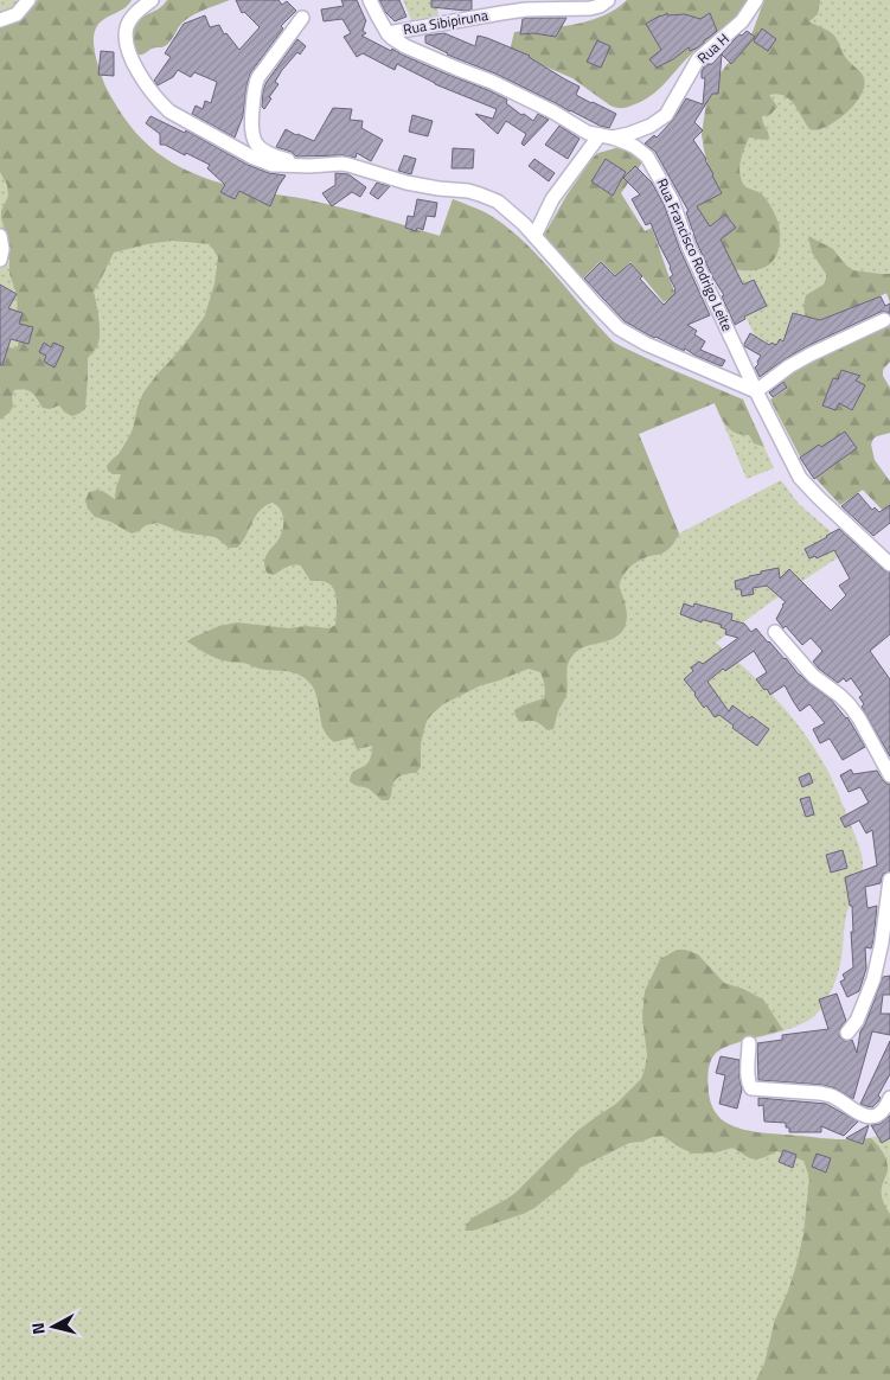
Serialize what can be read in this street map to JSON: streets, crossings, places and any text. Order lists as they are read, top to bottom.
{
  "streets": {
    "street": ["Rua Sibipiruna", "Rua H", "Rua Francisco Rodrigo Leite"]
  },
  "crossings": [
    ["Rua H", "Rua Francisco Rodrigo Leite"]
  ],
  "north": "left"
}
